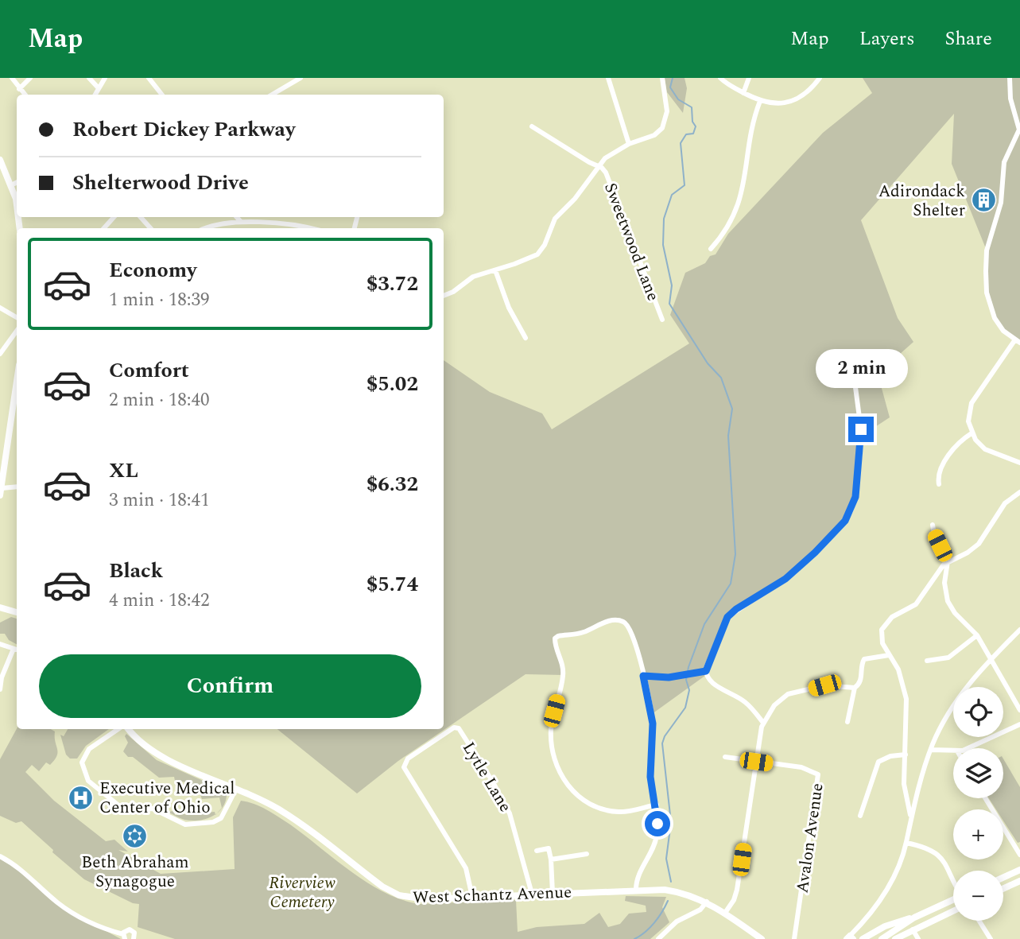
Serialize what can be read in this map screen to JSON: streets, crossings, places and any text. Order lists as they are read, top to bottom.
{
  "streets": {
    "main road": ["West Schantz Avenue"],
    "street": ["Sweetwood Lane", "Lytle Lane", "Avalon Avenue"]
  },
  "crossings": [
    ["Lytle Lane", "West Schantz Avenue"]
  ],
  "parks": ["Riverview Cemetery"],
  "places": {
    "building": ["Adirondack Shelter"],
    "hospital": ["Executive Medical Center of Ohio"],
    "synagogue": ["Beth Abraham Synagogue"]
  },
  "page": {
    "header": "Map",
    "nav": ["Map", "Layers", "Share"],
    "banner": ["Robert Dickey Parkway", "Shelterwood Drive"],
    "list": [
      {
        "name": "Economy",
        "note": "1 min · 18:39",
        "value": "$3.72"
      },
      {
        "name": "Comfort",
        "note": "2 min · 18:40",
        "value": "$5.02"
      },
      {
        "name": "XL",
        "note": "3 min · 18:41",
        "value": "$6.32"
      },
      {
        "name": "Black",
        "note": "4 min · 18:42",
        "value": "$5.74"
      }
    ],
    "bubble": "2 min",
    "buttons": "Confirm",
    "map_buttons": ["+", "−"]
  }
}
